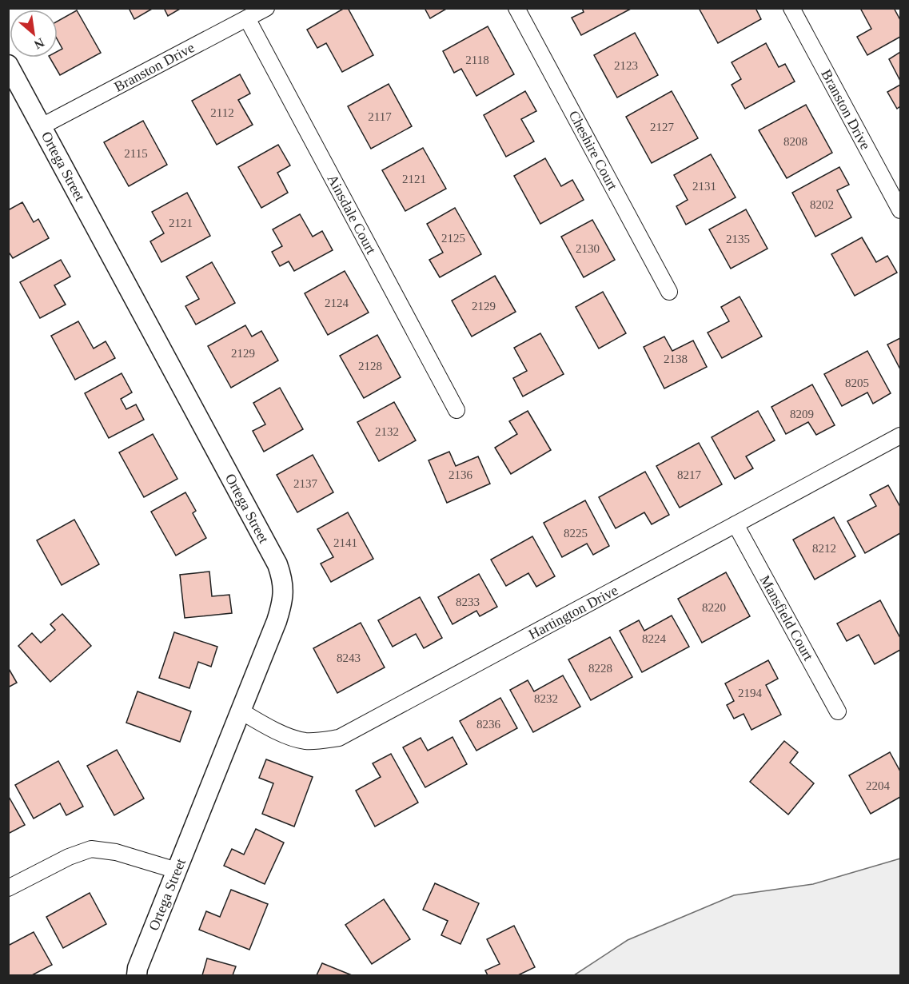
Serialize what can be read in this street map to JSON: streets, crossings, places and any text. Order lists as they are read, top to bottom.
{
  "streets": {
    "street": [
      "Branston Drive",
      "Cheshire Court",
      "Ortega Street",
      "Ainsdale Court",
      "Hartington Drive",
      "Mansfield Court"
    ]
  },
  "crossings": [
    ["Branston Drive", "Ortega Street"],
    ["Branston Drive", "Ainsdale Court"],
    ["Ortega Street", "Hartington Drive"],
    ["Hartington Drive", "Mansfield Court"]
  ],
  "house_numbers": [
    "2118",
    "2123",
    "2112",
    "2117",
    "2127",
    "8208",
    "2115",
    "2121",
    "2131",
    "8202",
    "2121",
    "2125",
    "2135",
    "2130",
    "2124",
    "2129",
    "2129",
    "2138",
    "2128",
    "8205",
    "8209",
    "2132",
    "2136",
    "8217",
    "2137",
    "8225",
    "2141",
    "8212",
    "8233",
    "8220",
    "8224",
    "8243",
    "8228",
    "2194",
    "8232",
    "8236",
    "2204"
  ],
  "north": "bottom right"
}
